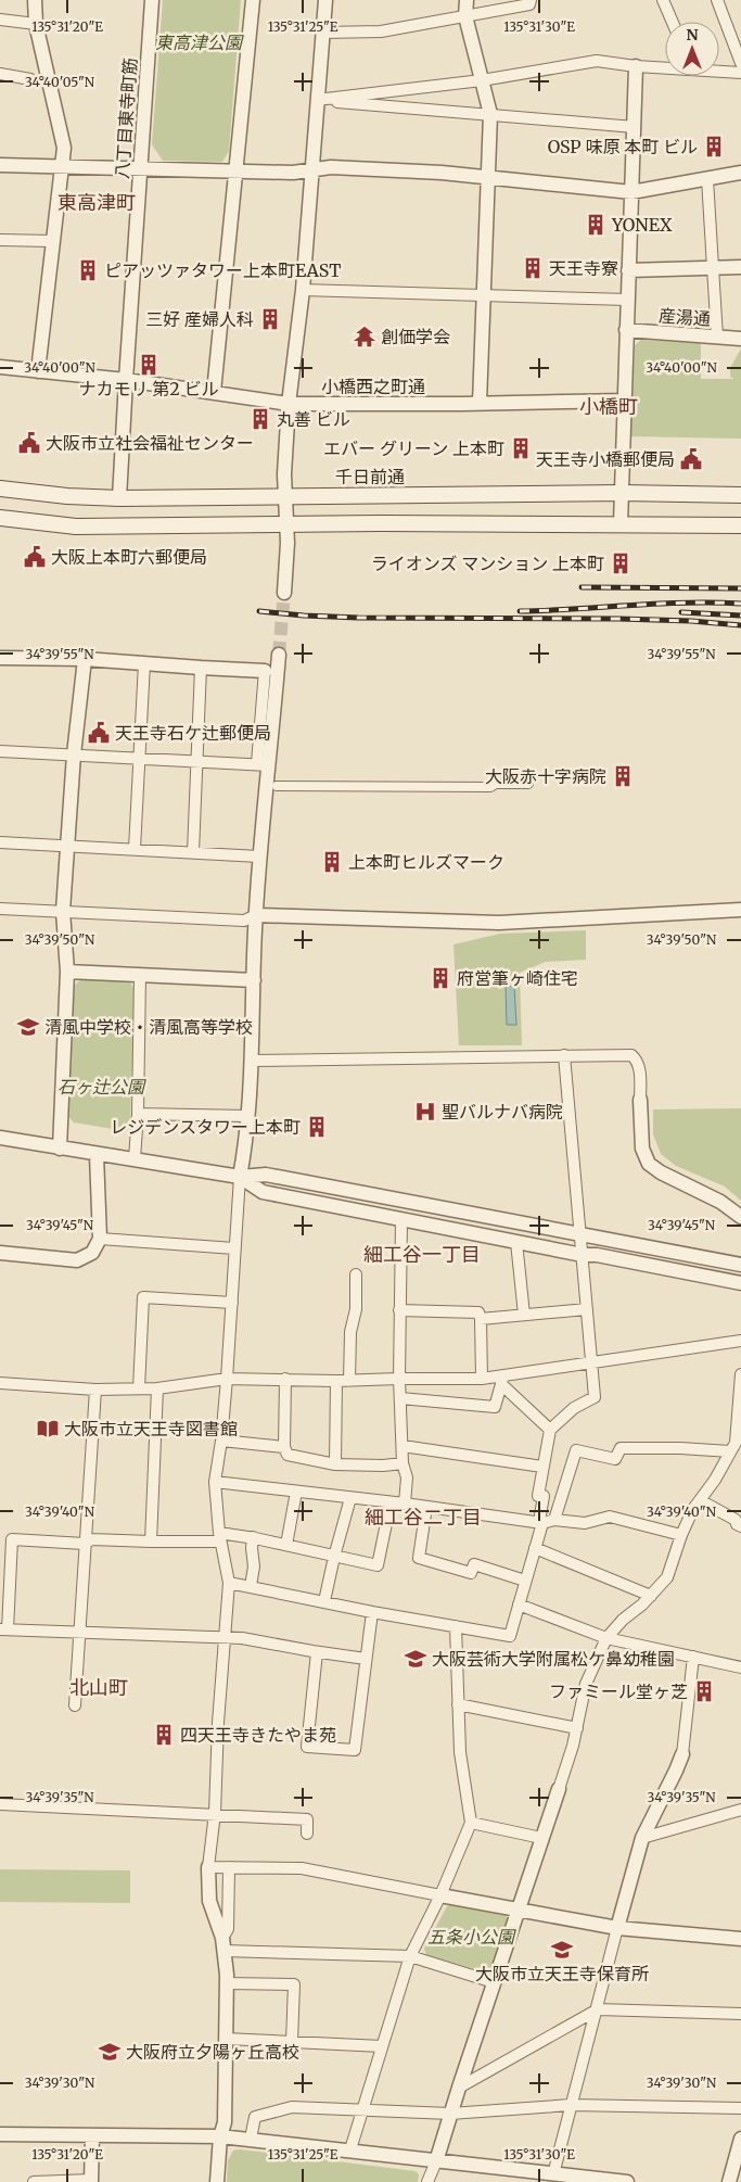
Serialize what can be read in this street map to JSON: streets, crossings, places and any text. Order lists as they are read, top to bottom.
{
  "streets": {
    "main road": ["千日前通"],
    "street": ["八丁目東寺町筋", "産湯通", "小橋西之町通"]
  },
  "crossings": [
    ["八丁目東寺町筋", "小橋西之町通"],
    ["八丁目東寺町筋", "千日前通"]
  ],
  "districts": [
    "東高津町",
    "小橋町",
    "細工谷一丁目",
    "細工谷二丁目",
    "北山町"
  ],
  "parks": ["東高津公園", "石ヶ辻公園", "五条小公園"],
  "places": {
    "building": [
      "OSP 味原 本町 ビル",
      "YONEX",
      "天王寺寮",
      "ピアッツァタワー上本町EAST",
      "三好 産婦人科",
      "ナカモリ 第2 ビル",
      "丸善 ビル",
      "エバー グリーン 上本町",
      "ライオンズ マンション 上本町",
      "大阪赤十字病院",
      "上本町ヒルズマーク",
      "府営筆ヶ崎住宅",
      "レジデンスタワー上本町",
      "ファミール堂ヶ芝",
      "四天王寺きたやま苑"
    ],
    "temple": ["創価学会"],
    "public building": [
      "大阪市立社会福祉センター",
      "天王寺小橋郵便局",
      "大阪上本町六郵便局",
      "天王寺石ケ辻郵便局"
    ],
    "school or university": [
      "清風中学校・清風高等学校",
      "大阪芸術大学附属松ケ鼻幼稚園",
      "大阪市立天王寺保育所",
      "大阪府立夕陽ヶ丘高校"
    ],
    "hospital": ["聖バルナバ病院"],
    "library": ["大阪市立天王寺図書館"]
  },
  "north": "top",
  "coordinates": [
    "135°31'20\"E",
    "135°31'25\"E",
    "135°31'30\"E",
    "34°40'05\"N",
    "34°40'00\"N",
    "34°39'55\"N",
    "34°39'50\"N",
    "34°39'45\"N",
    "34°39'40\"N",
    "34°39'35\"N",
    "34°39'30\"N"
  ]
}
